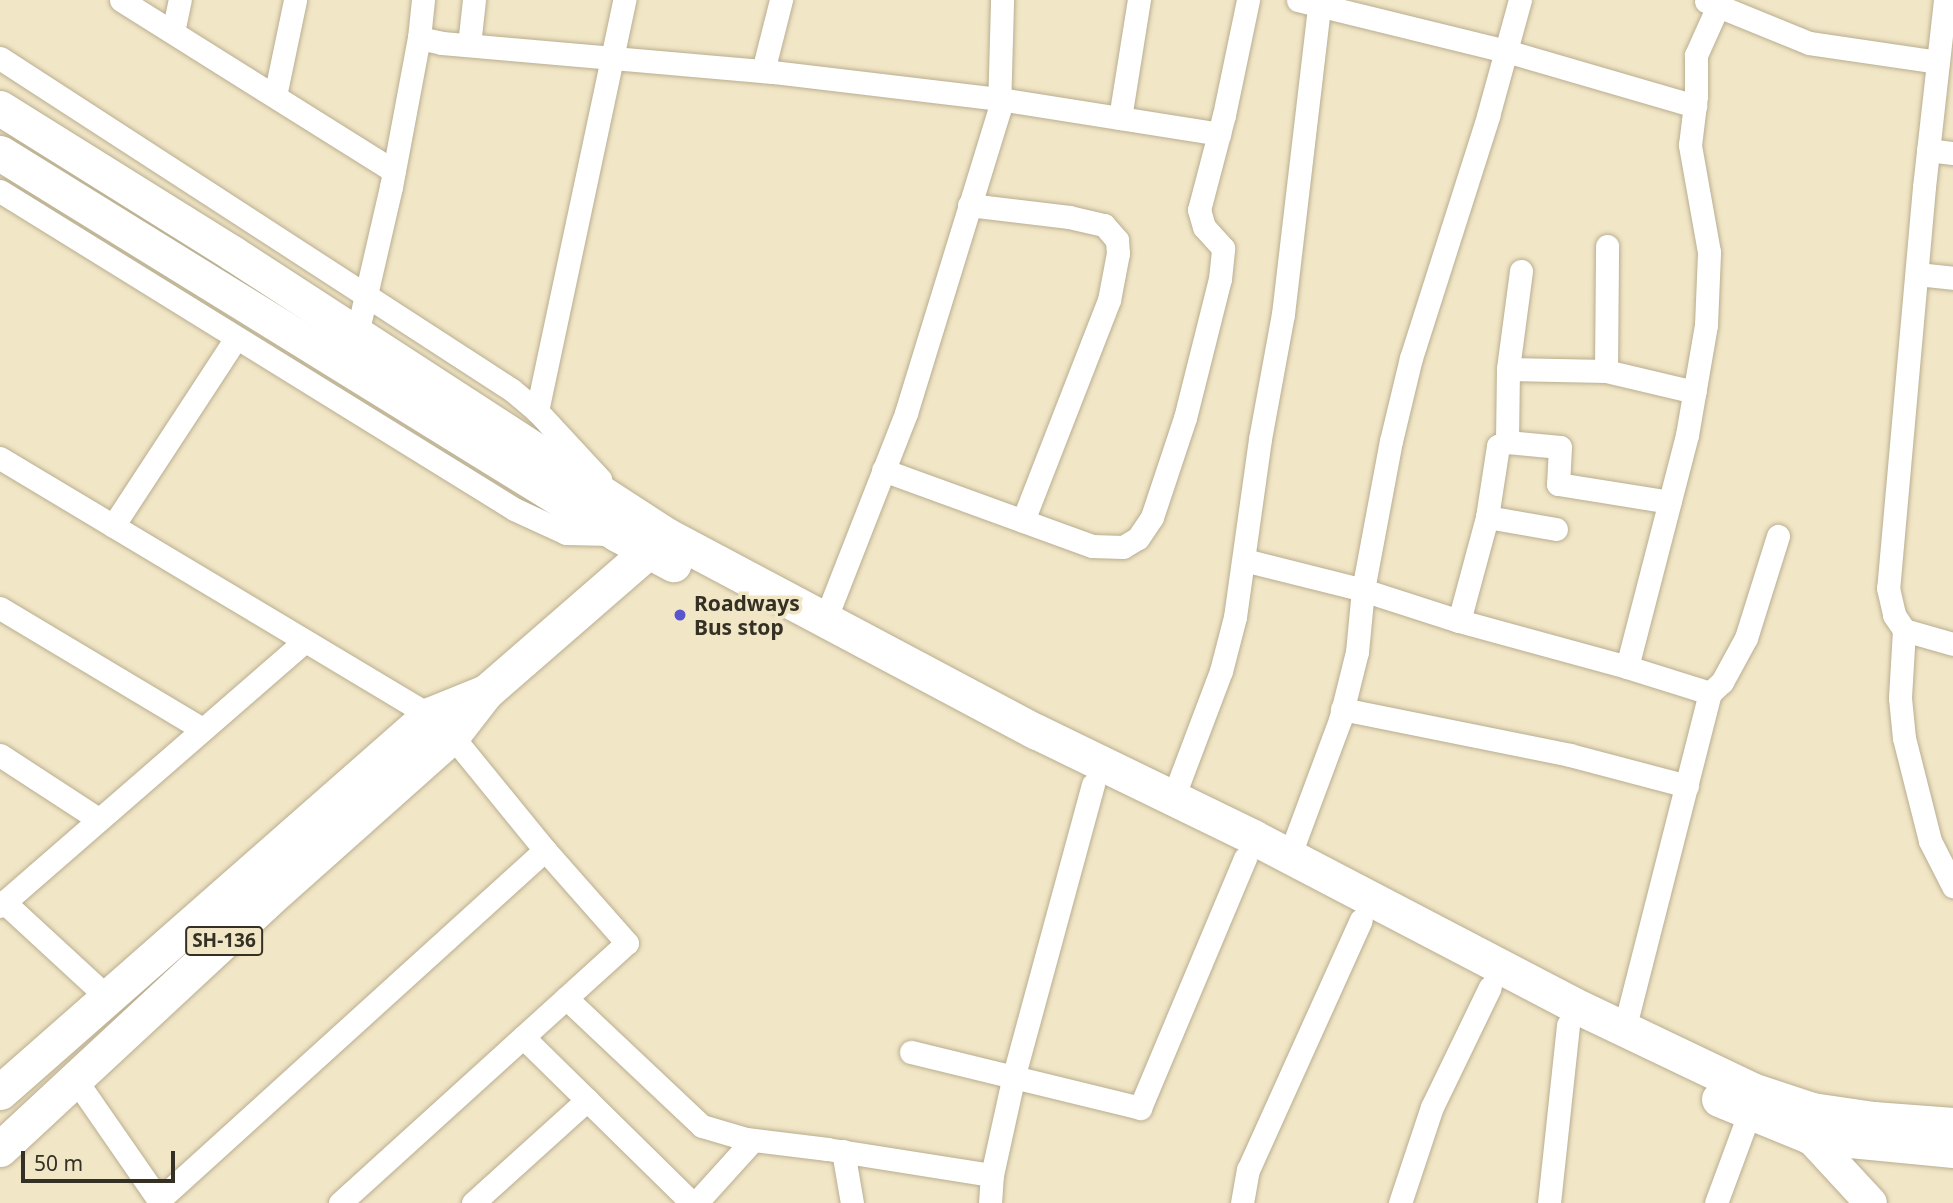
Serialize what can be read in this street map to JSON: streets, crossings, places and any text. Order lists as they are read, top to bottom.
{
  "streets": {
    "main road": ["SH-136"]
  },
  "places": ["Roadways Bus stop"],
  "scale_bar": "50 m"
}
